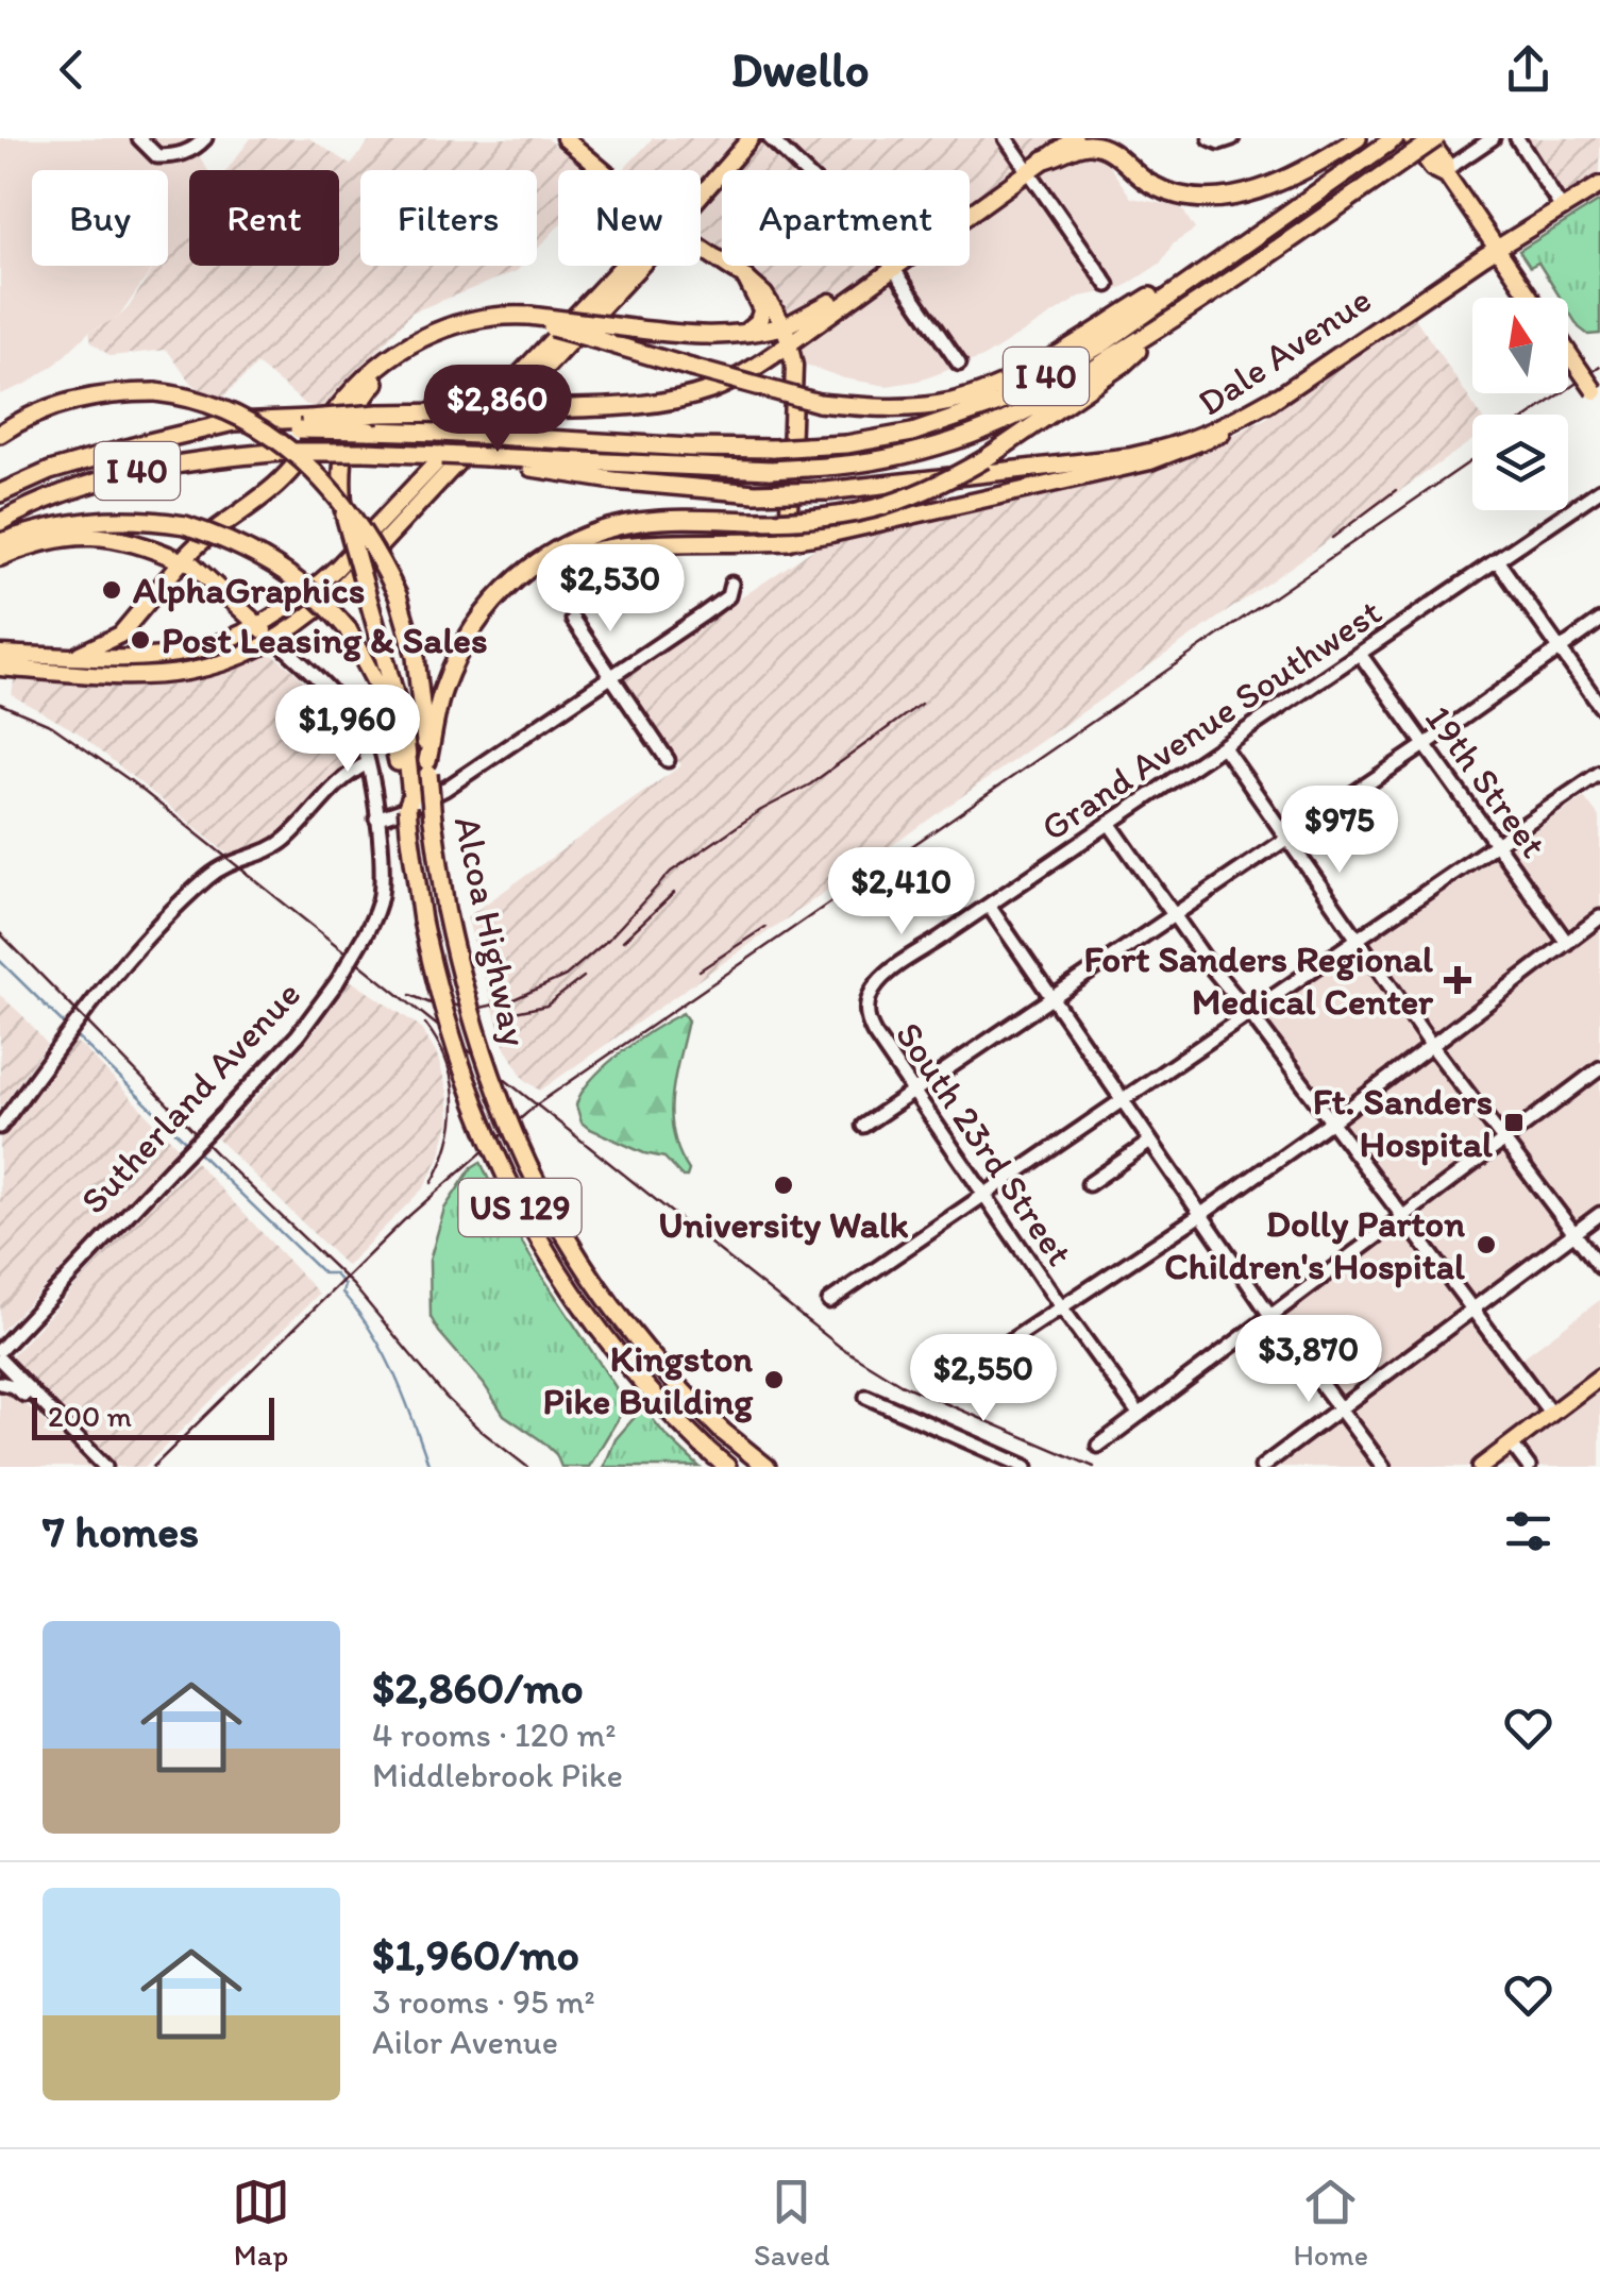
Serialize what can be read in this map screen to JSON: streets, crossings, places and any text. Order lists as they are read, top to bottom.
{
  "streets": {
    "highway": ["I 40", "Alcoa Highway", "US 129"],
    "main road": ["Dale Avenue", "Sutherland Avenue"],
    "street": ["Grand Avenue Southwest", "19th Street", "South 23rd Street"]
  },
  "crossings": [
    ["Grand Avenue Southwest", "19th Street"],
    ["Grand Avenue Southwest", "South 23rd Street"]
  ],
  "places": {
    "other": [
      "AlphaGraphics",
      "Post Leasing & Sales",
      "University Walk",
      "Dolly Parton Children's Hospital",
      "Kingston Pike Building"
    ],
    "health": ["Fort Sanders Regional Medical Center"],
    "transit": ["Ft. Sanders Hospital"]
  },
  "scale_bar": "200 m",
  "north": "top",
  "page": {
    "header": "Dwello",
    "chip": [
      "Buy",
      "Rent",
      "Filters",
      "New",
      "Apartment"
    ],
    "price": [
      "$2,860",
      "$2,530",
      "$1,960",
      "$975",
      "$2,410",
      "$3,870",
      "$2,550"
    ],
    "scale": "200 m",
    "heading": "7 homes",
    "list": [
      {
        "name": "$2,860/mo",
        "note": "4 rooms · 120 m² · Middlebrook Pike"
      },
      {
        "name": "$1,960/mo",
        "note": "3 rooms · 95 m² · Ailor Avenue"
      }
    ],
    "tabs": ["Map", "Saved", "Home"]
  }
}
